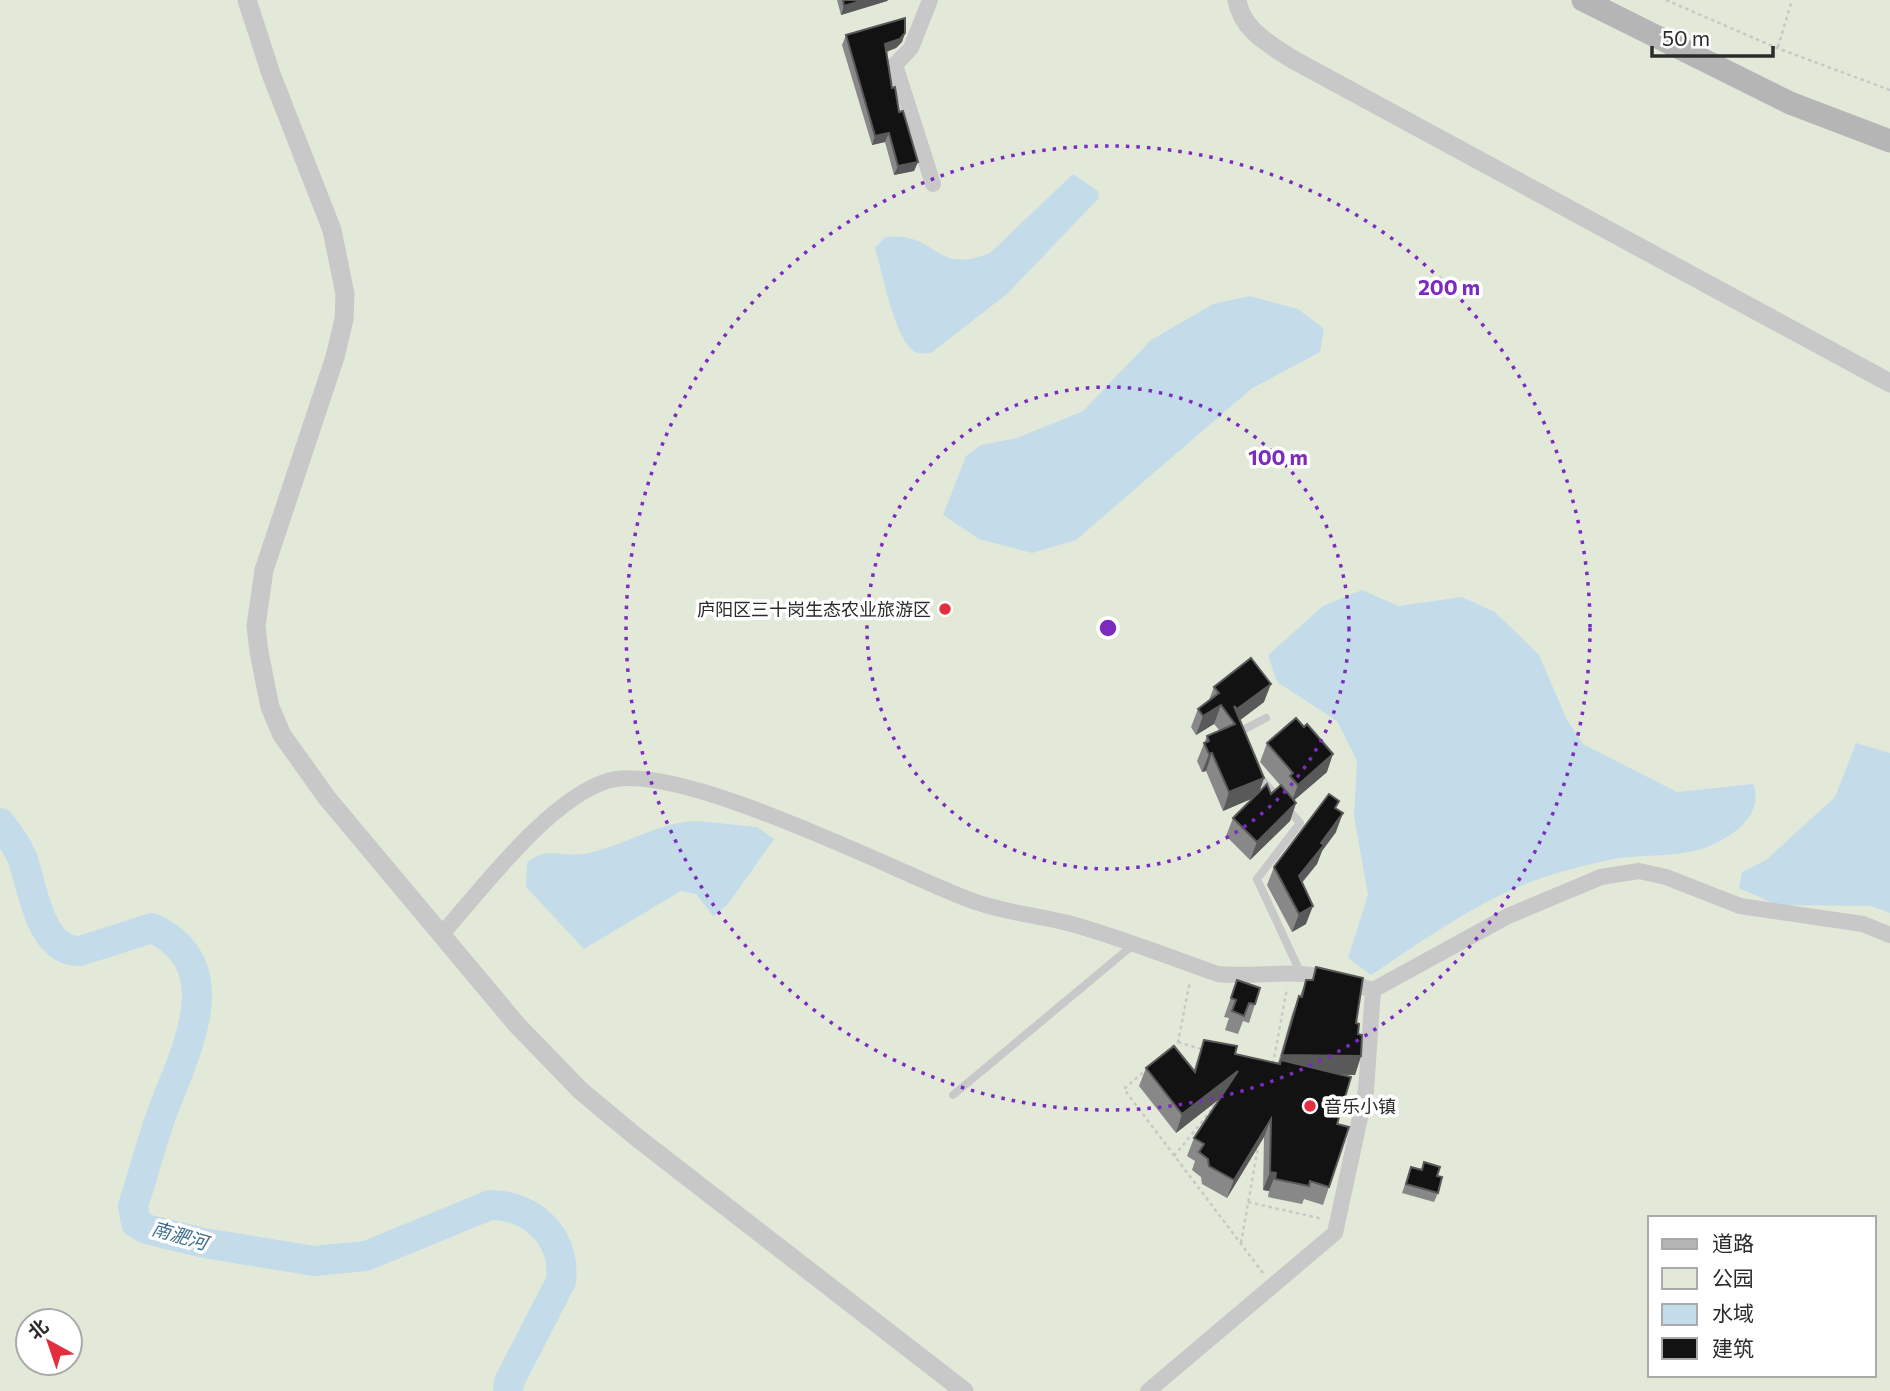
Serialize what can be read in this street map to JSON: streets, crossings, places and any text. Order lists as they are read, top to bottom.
{
  "water": ["南淝河"],
  "places": ["庐阳区三十岗生态农业旅游区", "音乐小镇"],
  "legend": [
    "道路",
    "公园",
    "水域",
    "建筑"
  ],
  "scale_bar": "50 m",
  "north": "top left",
  "rings": ["200 m", "100 m"]
}
